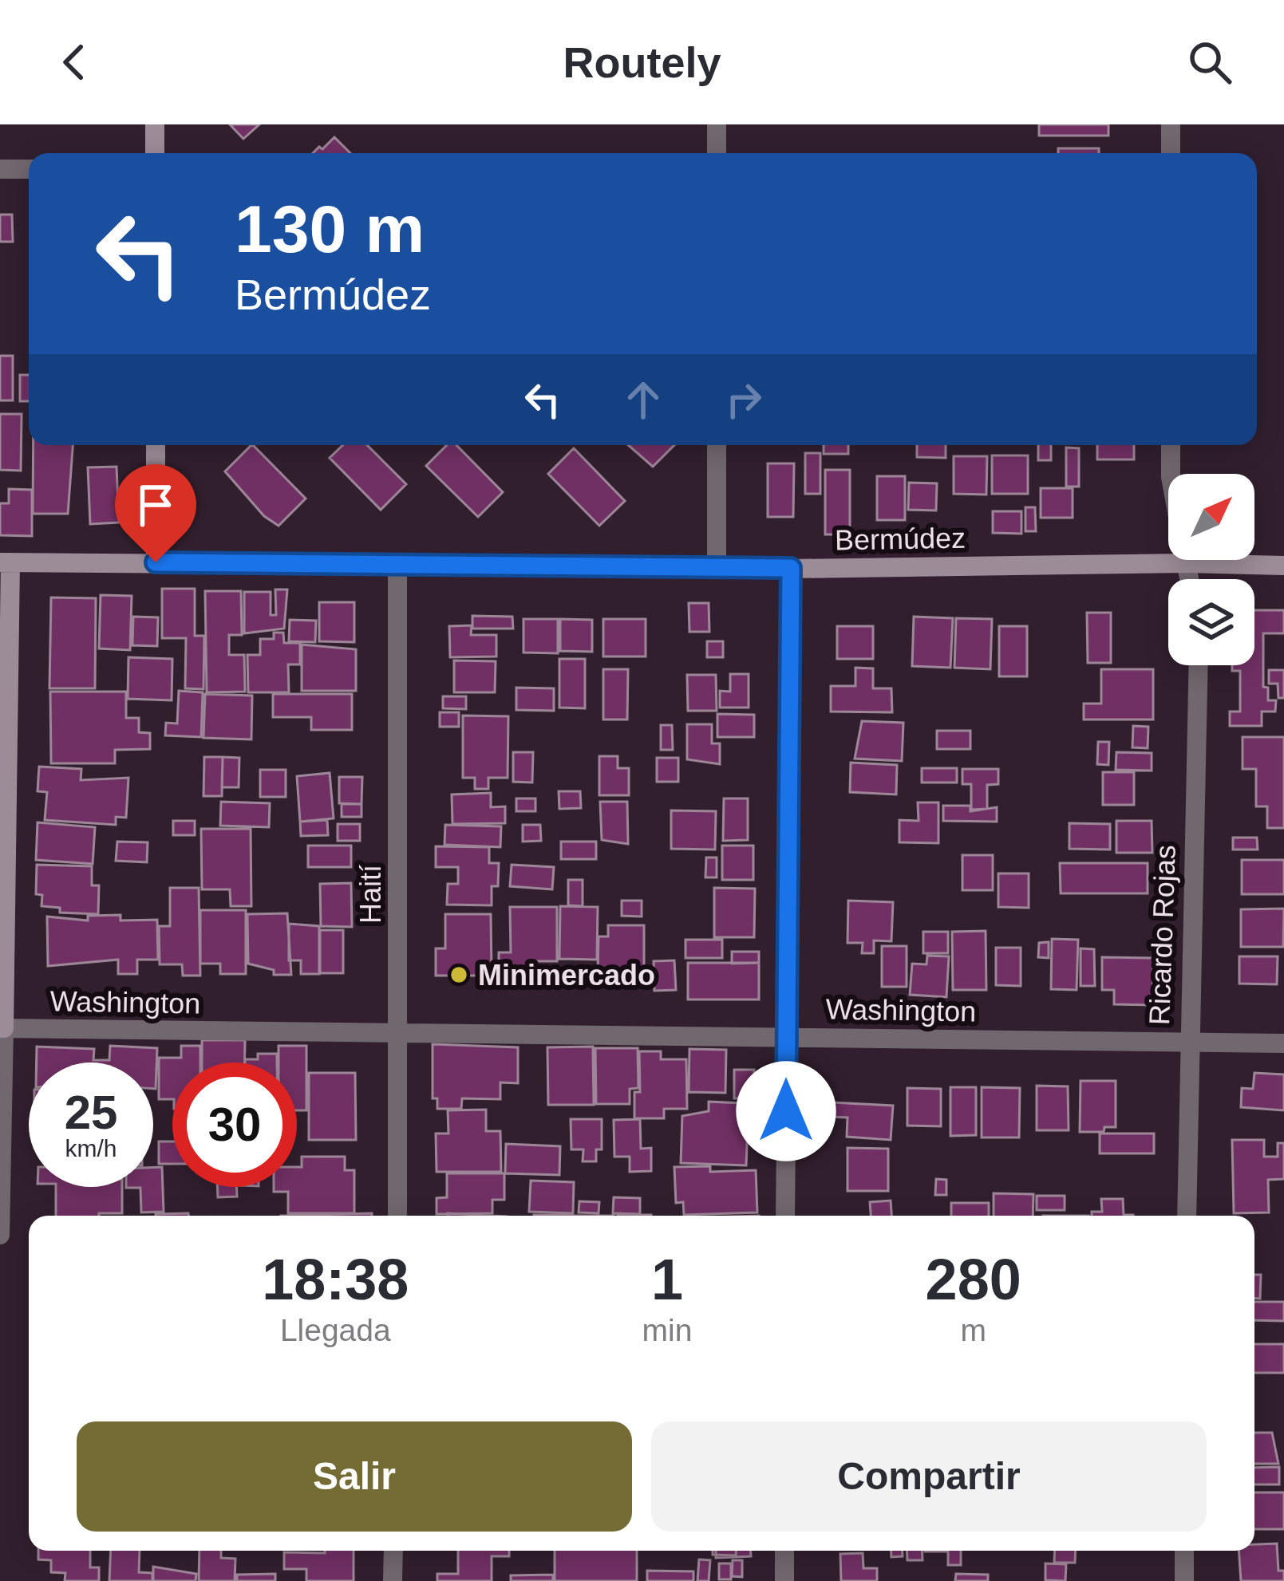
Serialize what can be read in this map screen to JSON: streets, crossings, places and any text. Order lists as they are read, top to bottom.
{
  "streets": {
    "main road": ["Bermúdez"],
    "street": ["Haití", "Ricardo Rojas", "Washington"]
  },
  "crossings": [
    ["Bermúdez", "Haití"],
    ["Haití", "Washington"],
    ["Ricardo Rojas", "Washington"]
  ],
  "places": ["Minimercado"],
  "north": "top right",
  "page": {
    "header": "Routely",
    "turn": ["130 m", "Bermúdez"],
    "speed": "25 km/h",
    "limit": "30",
    "eta": [
      "18:38",
      "Llegada",
      "1",
      "min",
      "280",
      "m"
    ],
    "buttons": ["Salir", "Compartir"]
  }
}
